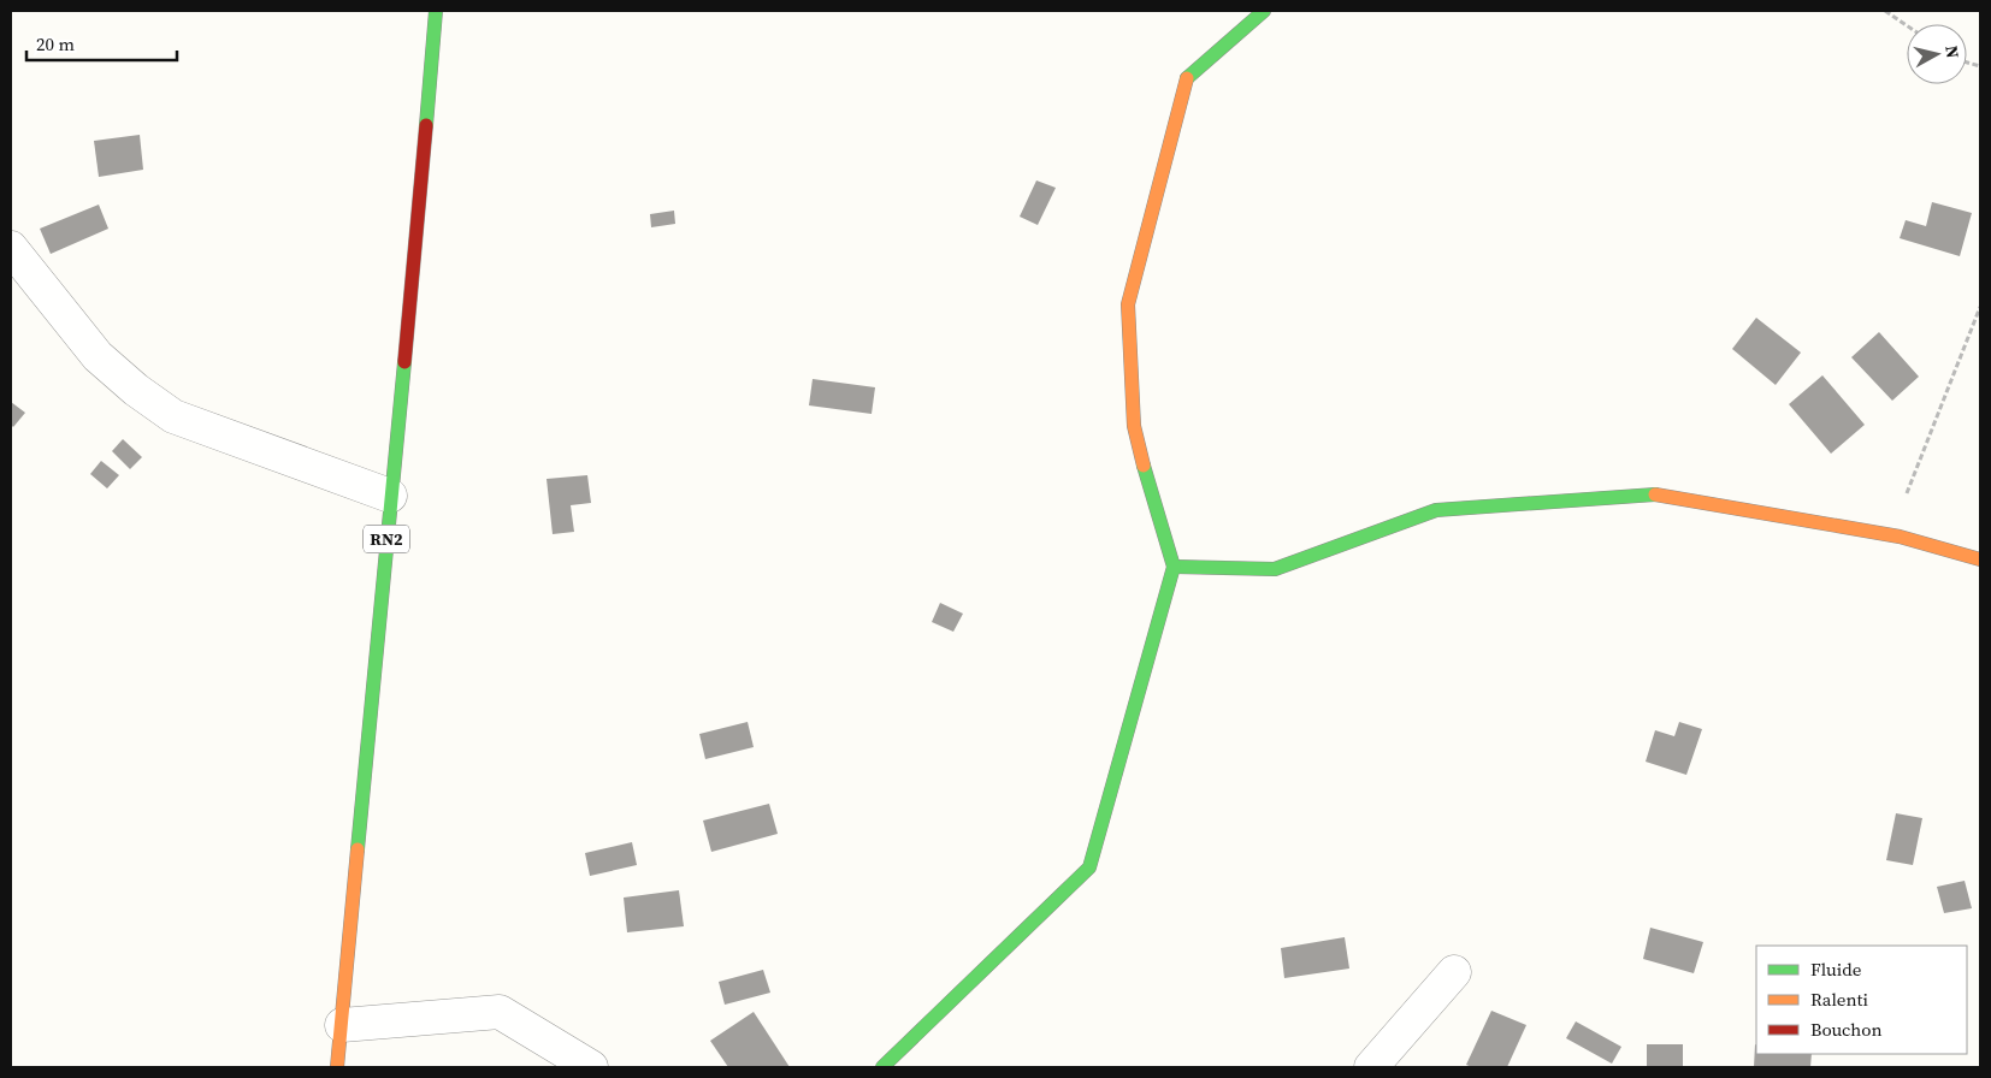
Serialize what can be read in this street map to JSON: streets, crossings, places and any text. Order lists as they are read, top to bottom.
{
  "streets": {
    "main road": ["RN2"]
  },
  "legend": ["Fluide", "Ralenti", "Bouchon"],
  "scale_bar": "20 m",
  "north": "right"
}
